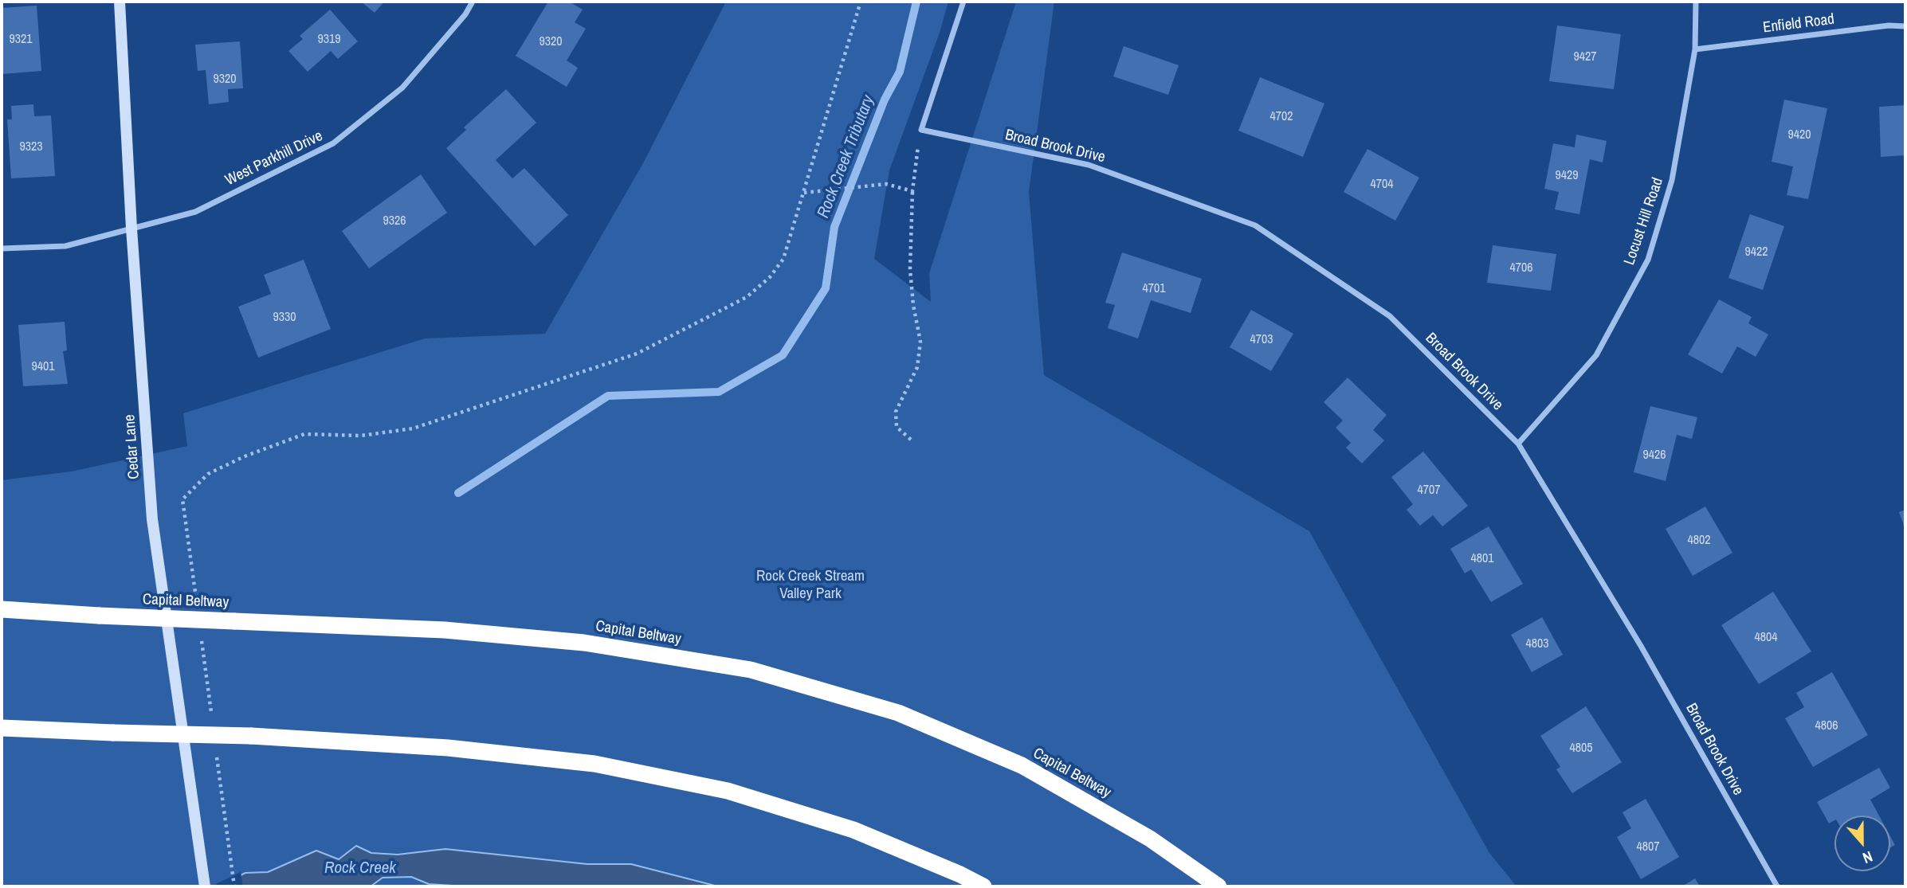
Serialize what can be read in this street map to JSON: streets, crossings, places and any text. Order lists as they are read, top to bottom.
{
  "streets": {
    "highway": ["Capital Beltway"],
    "street": [
      "Enfield Road",
      "Broad Brook Drive",
      "West Parkhill Drive",
      "Locust Hill Road",
      "Cedar Lane"
    ]
  },
  "crossings": [
    ["Enfield Road", "Locust Hill Road"],
    ["Broad Brook Drive", "Locust Hill Road"],
    ["West Parkhill Drive", "Cedar Lane"]
  ],
  "water": ["Rock Creek Tributary", "Rock Creek"],
  "parks": ["Rock Creek Stream Valley Park"],
  "house_numbers": [
    "9321",
    "9319",
    "9320",
    "9427",
    "9320",
    "4702",
    "9420",
    "9323",
    "9429",
    "4704",
    "9326",
    "9422",
    "4706",
    "4701",
    "9330",
    "4703",
    "9401",
    "9426",
    "4707",
    "4802",
    "4801",
    "4804",
    "4803",
    "4806",
    "4805",
    "4807"
  ],
  "north": "bottom"
}
